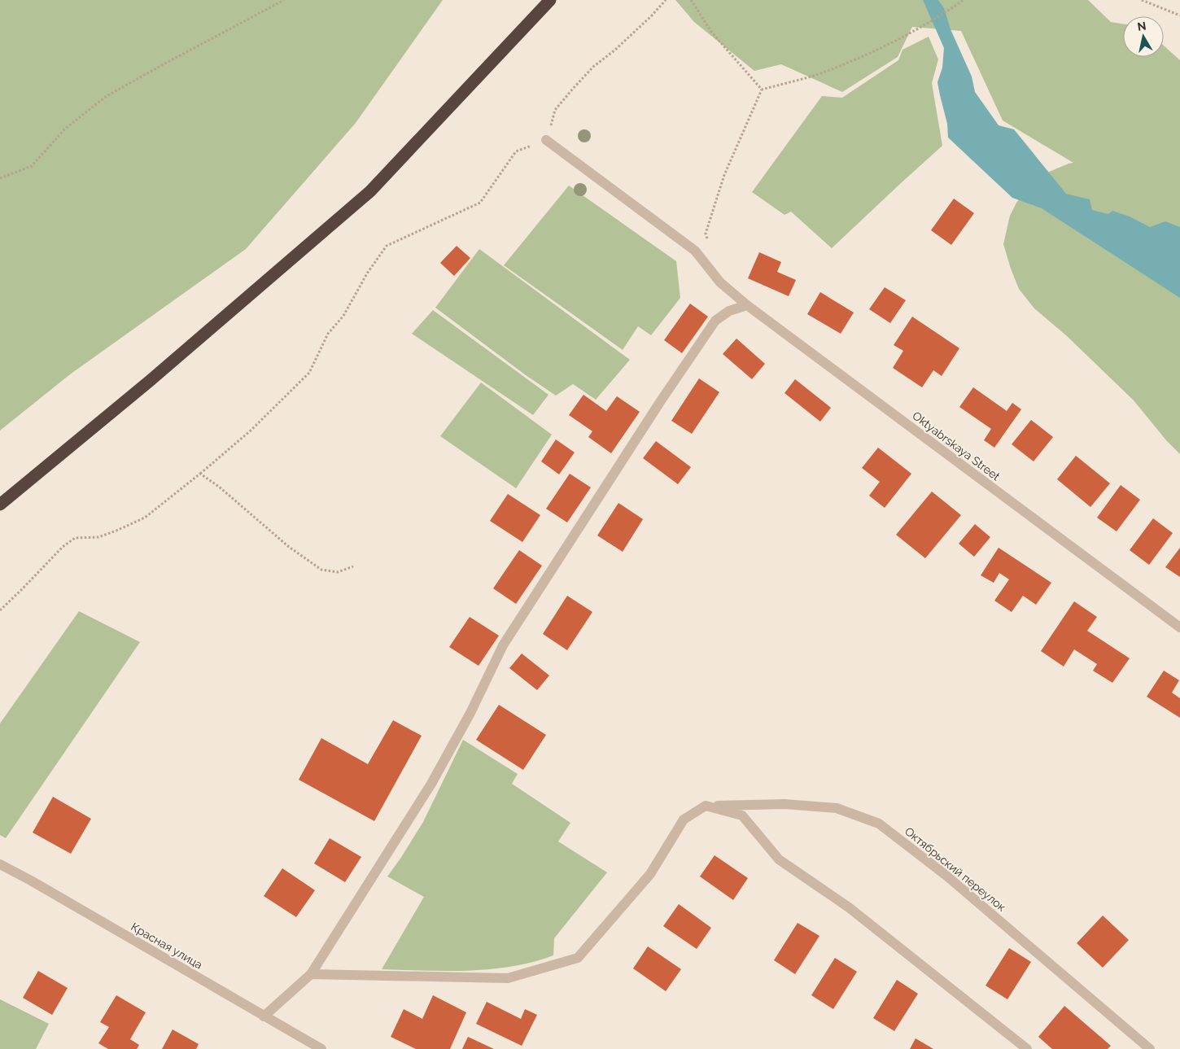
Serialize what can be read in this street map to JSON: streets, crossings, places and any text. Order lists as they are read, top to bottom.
{
  "streets": {
    "street": ["Oktyabrskaya Street", "Октябрьский переулок", "Красная улица"]
  },
  "north": "top"
}
